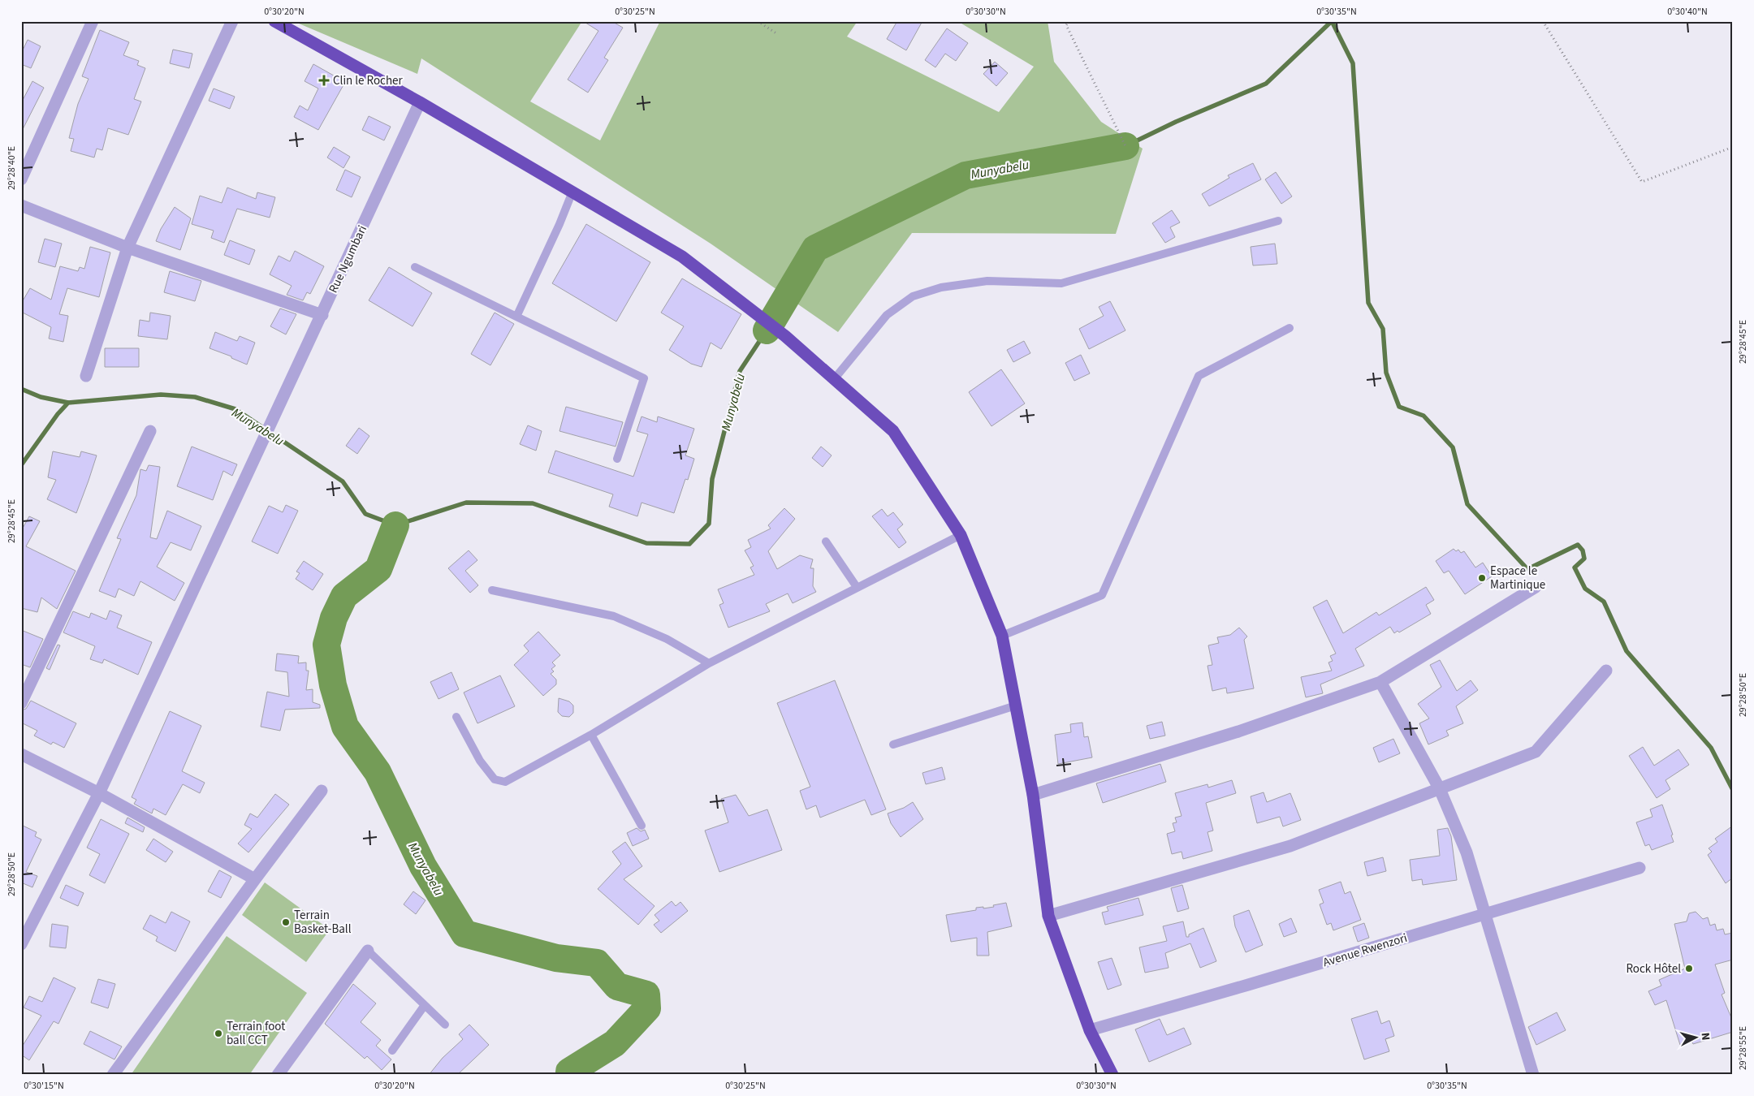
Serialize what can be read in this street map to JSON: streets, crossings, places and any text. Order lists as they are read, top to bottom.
{
  "streets": {
    "street": ["Rue Ngumbari", "Avenue Rwenzori"]
  },
  "water": ["Munyabelu"],
  "places": {
    "health": ["Clin le Rocher"],
    "other": [
      "Espace le Martinique",
      "Terrain Basket-Ball",
      "Rock Hôtel",
      "Terrain foot ball CCT"
    ]
  },
  "north": "right",
  "coordinates": [
    "0°30'20\"N",
    "0°30'25\"N",
    "0°30'30\"N",
    "0°30'35\"N",
    "0°30'40\"N",
    "29°28'40\"E",
    "29°28'45\"E",
    "29°28'50\"E",
    "29°28'55\"E",
    "0°30'15\"N"
  ]
}
